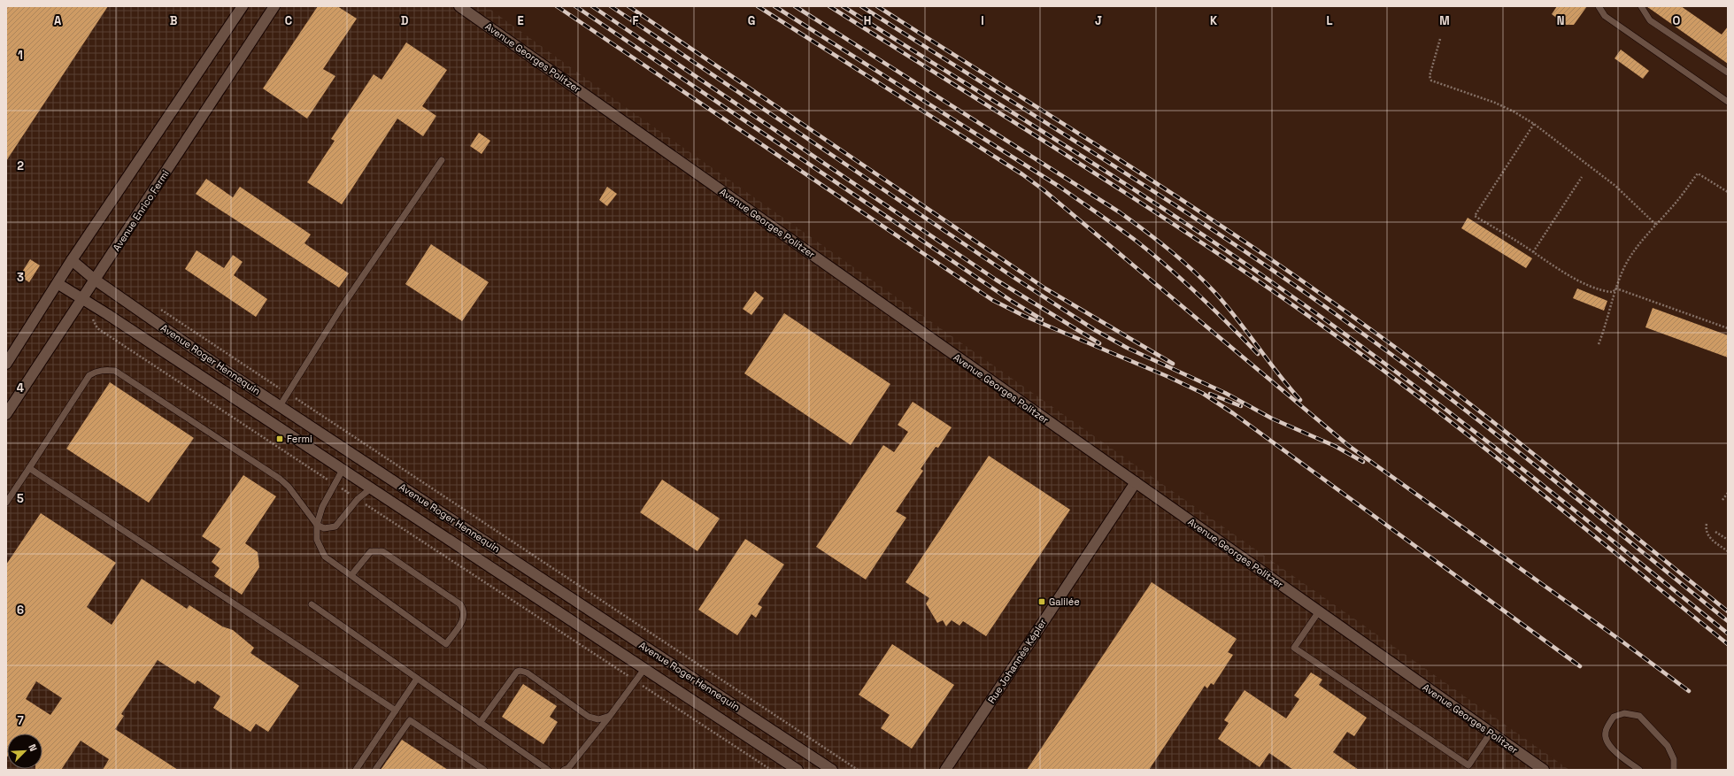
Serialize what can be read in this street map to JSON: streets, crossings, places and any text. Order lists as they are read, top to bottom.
{
  "streets": {
    "street": [
      "Avenue Georges Politzer",
      "Avenue Enrico Fermi",
      "Avenue Roger Hennequin",
      "Rue Johannès Képler"
    ]
  },
  "crossings": [
    ["Avenue Georges Politzer", "Rue Johannès Képler"],
    ["Avenue Enrico Fermi", "Avenue Roger Hennequin"]
  ],
  "places": {
    "transit": ["Fermi", "Galilée"]
  },
  "north": "top right",
  "grid": {
    "columns": [
      "A",
      "B",
      "C",
      "D",
      "E",
      "F",
      "G",
      "H",
      "I",
      "J",
      "K",
      "L",
      "M",
      "N",
      "O"
    ],
    "rows": [
      "1",
      "2",
      "3",
      "4",
      "5",
      "6",
      "7"
    ]
  }
}
